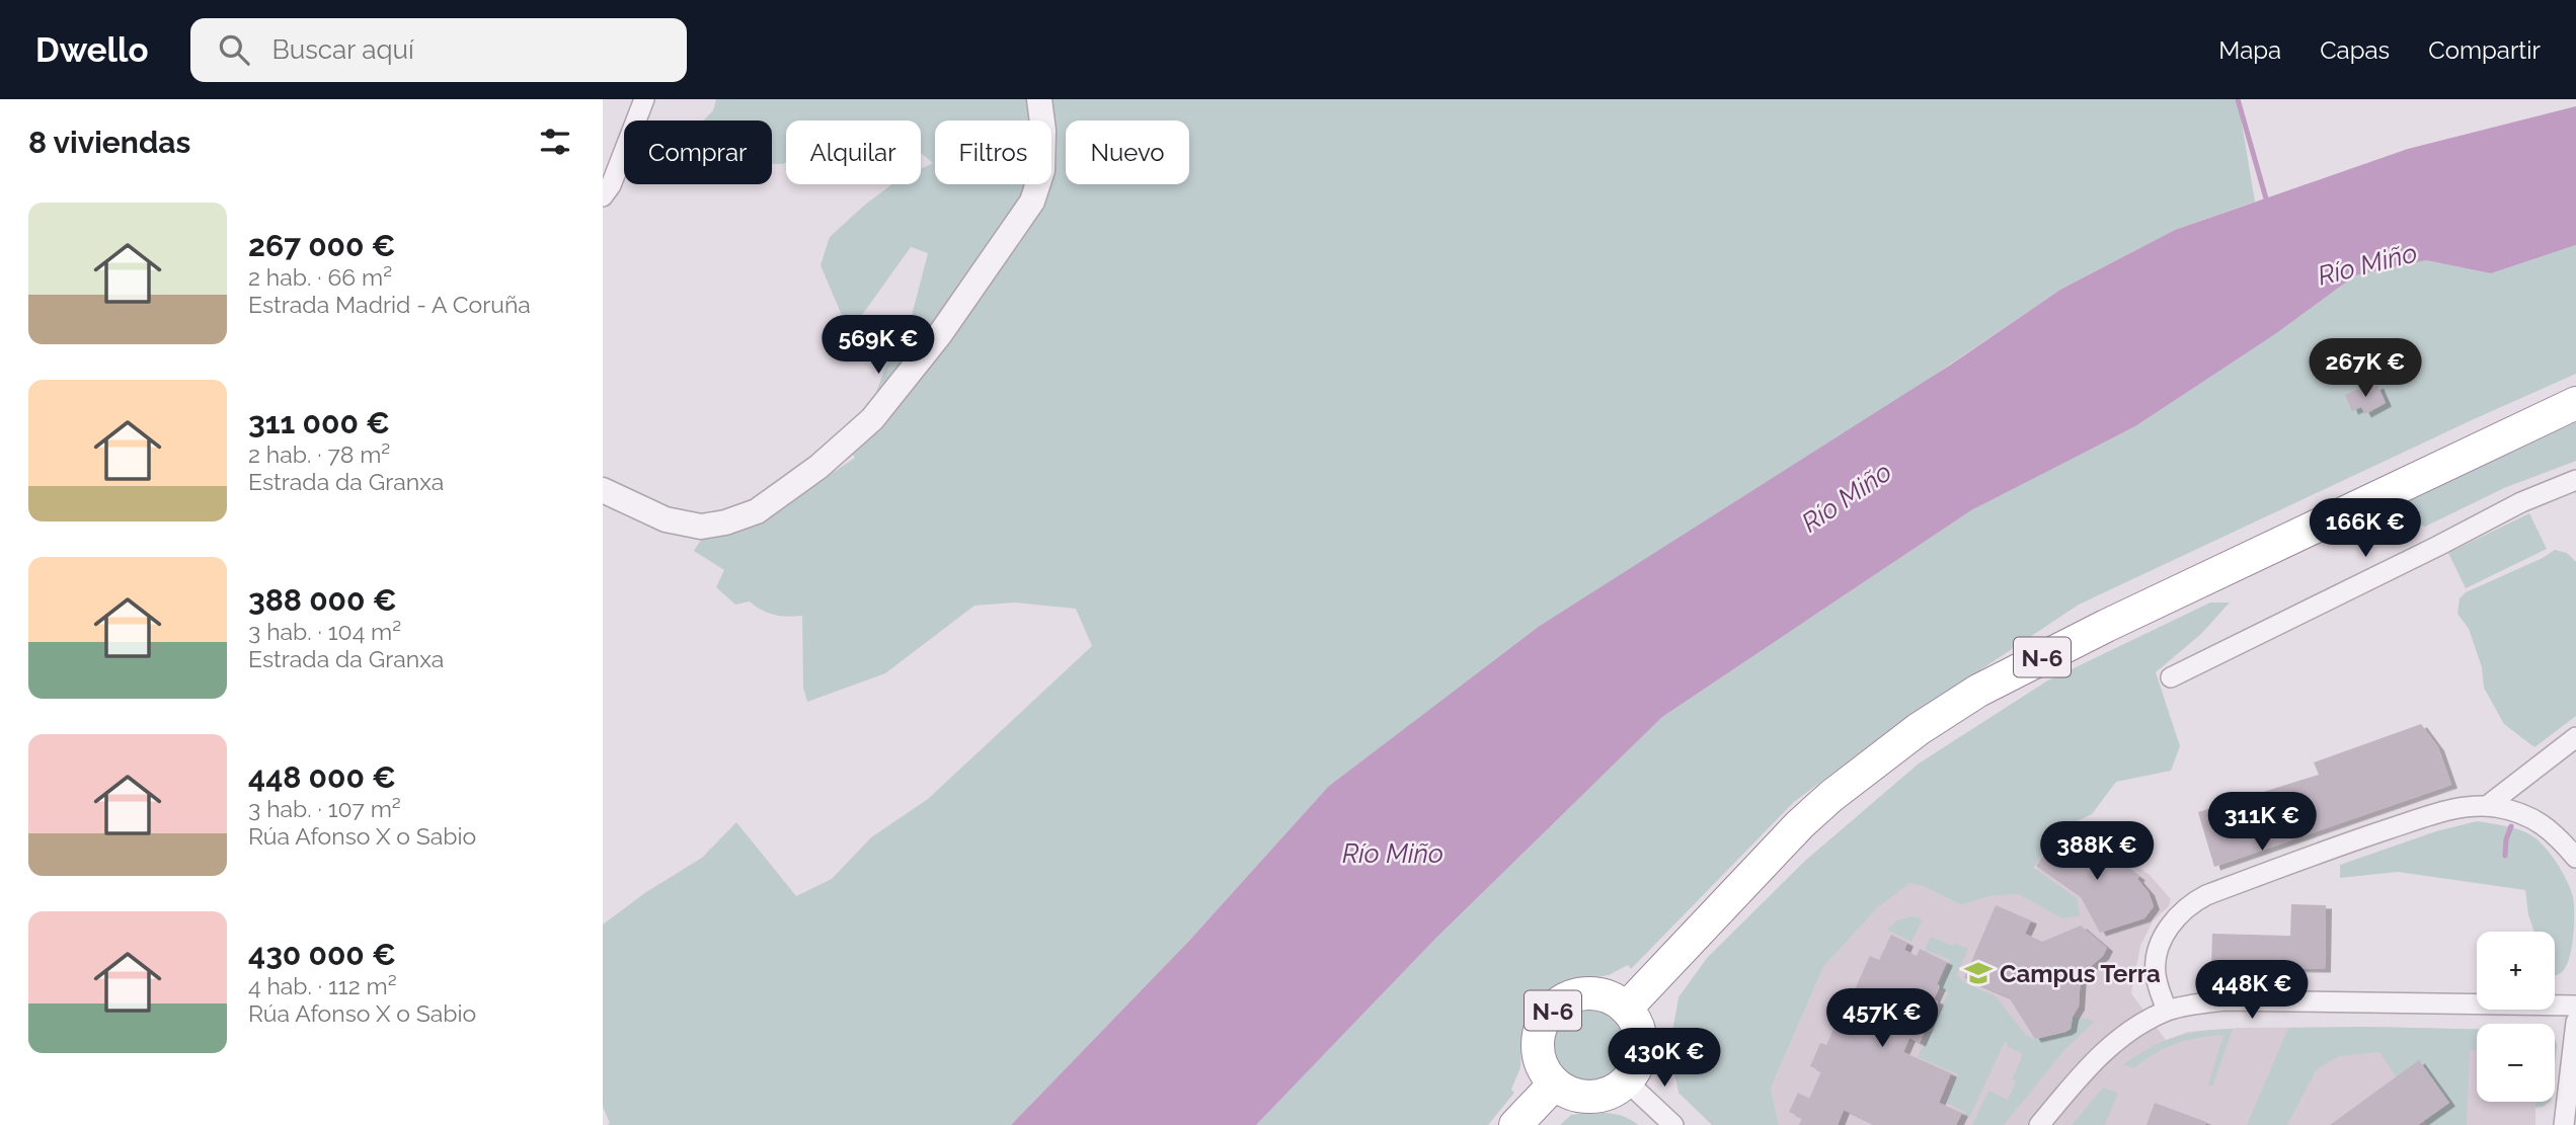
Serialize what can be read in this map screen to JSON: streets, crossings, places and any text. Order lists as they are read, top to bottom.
{
  "streets": {
    "highway": ["N-6"]
  },
  "water": ["Río Miño"],
  "places": {
    "school or university": ["Campus Terra"]
  },
  "page": {
    "header": "Dwello",
    "search": "Buscar aquí",
    "nav": ["Mapa", "Capas", "Compartir"],
    "heading": "8 viviendas",
    "chip": [
      "Comprar",
      "Alquilar",
      "Filtros",
      "Nuevo"
    ],
    "list": [
      {
        "name": "267 000 €",
        "note": "2 hab. · 66 m² · Estrada Madrid - A Coruña"
      },
      {
        "name": "311 000 €",
        "note": "2 hab. · 78 m² · Estrada da Granxa"
      },
      {
        "name": "388 000 €",
        "note": "3 hab. · 104 m² · Estrada da Granxa"
      },
      {
        "name": "448 000 €",
        "note": "3 hab. · 107 m² · Rúa Afonso X o Sabio"
      },
      {
        "name": "430 000 €",
        "note": "4 hab. · 112 m² · Rúa Afonso X o Sabio"
      }
    ],
    "price": [
      "569K €",
      "267K €",
      "166K €",
      "311K €",
      "388K €",
      "448K €",
      "457K €",
      "430K €"
    ],
    "map_buttons": ["+", "−"]
  }
}
